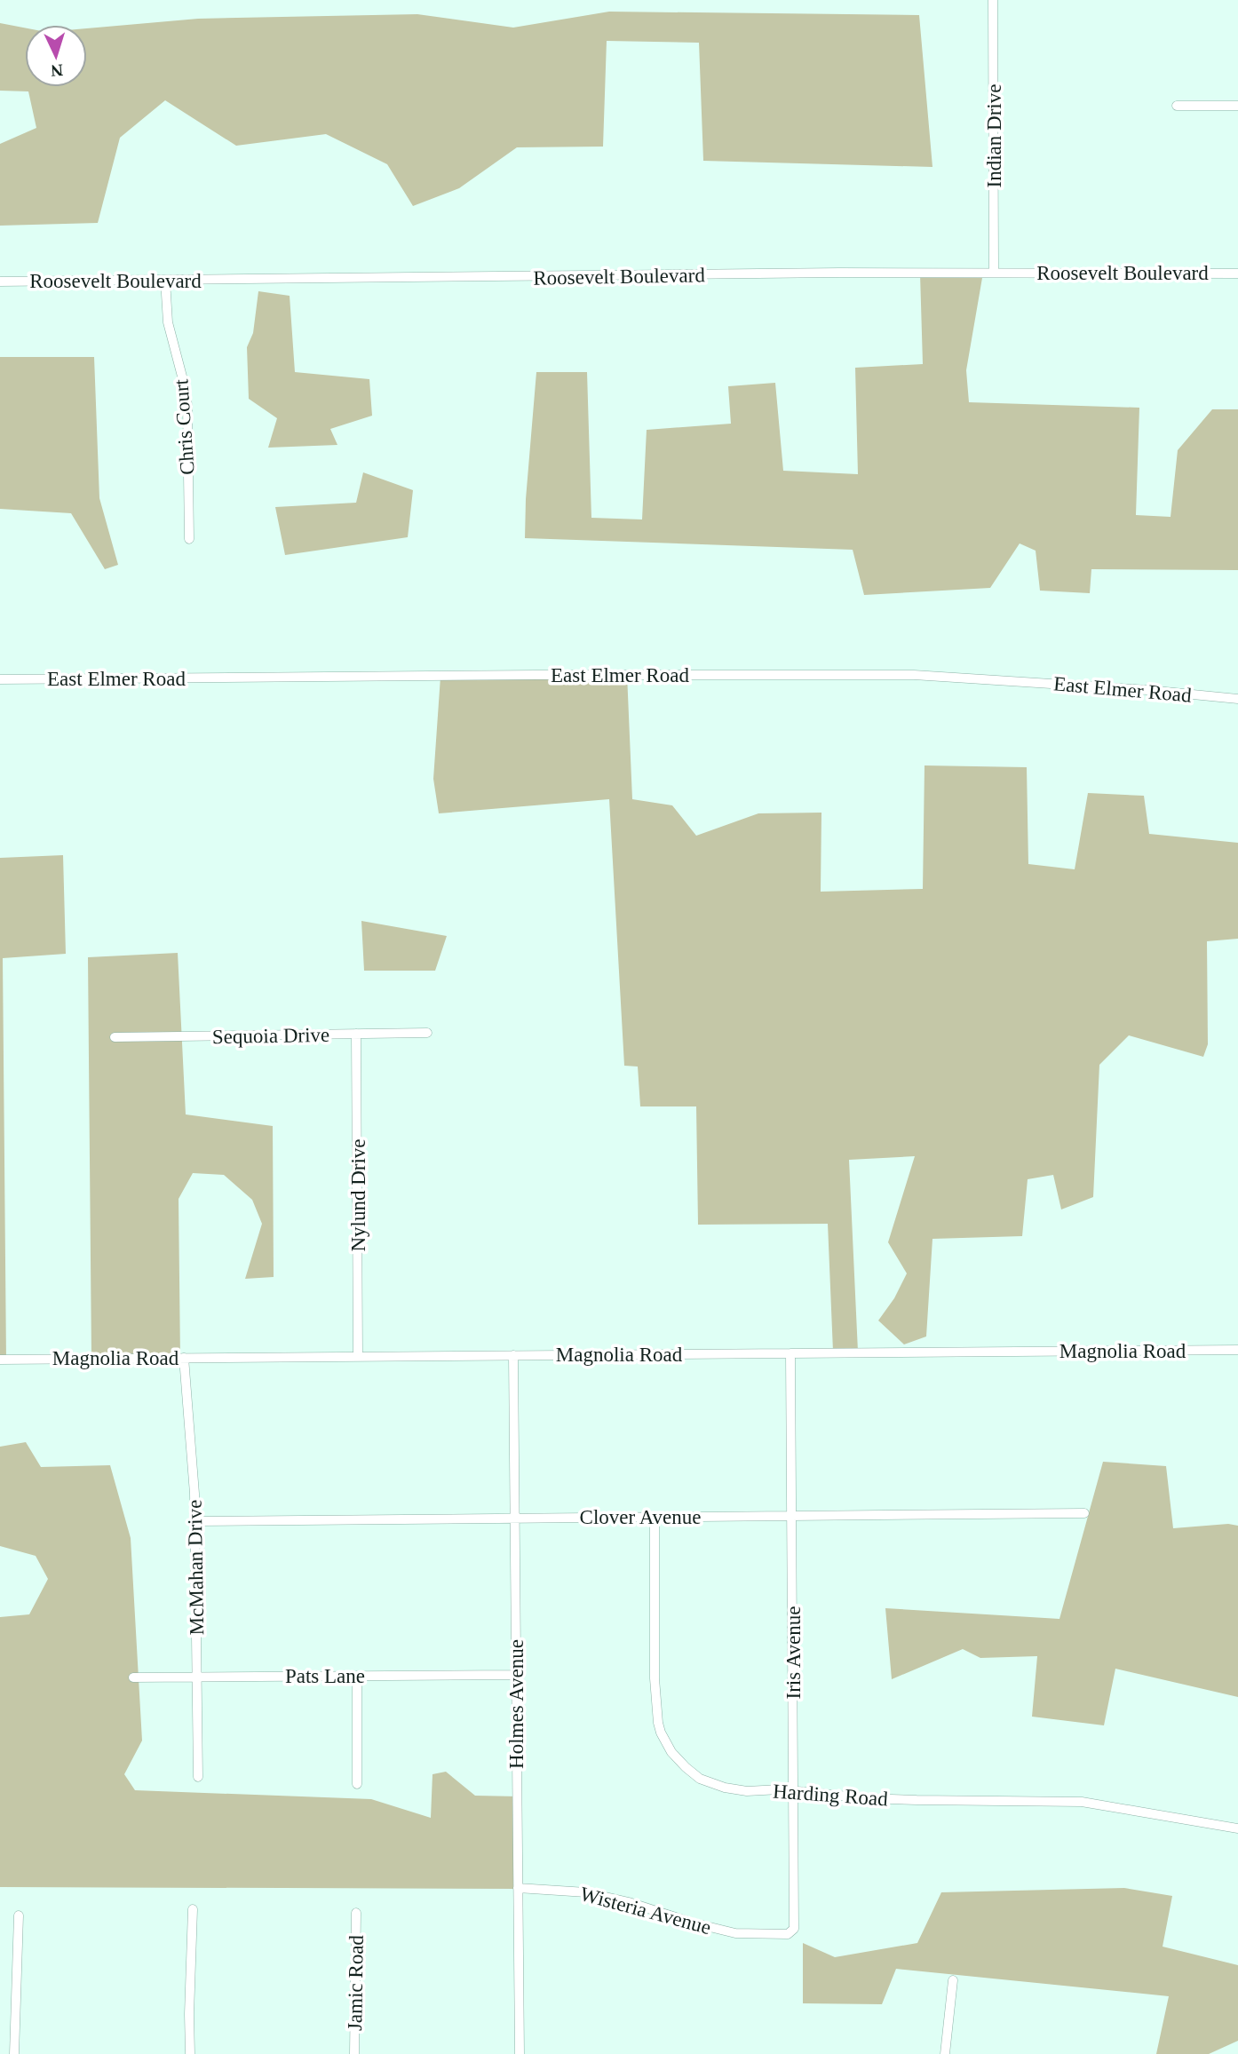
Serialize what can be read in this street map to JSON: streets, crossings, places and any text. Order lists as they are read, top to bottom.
{
  "streets": {
    "street": [
      "Indian Drive",
      "Roosevelt Boulevard",
      "Chris Court",
      "East Elmer Road",
      "Sequoia Drive",
      "Nylund Drive",
      "Magnolia Road",
      "Clover Avenue",
      "McMahan Drive",
      "Iris Avenue",
      "Pats Lane",
      "Holmes Avenue",
      "Harding Road",
      "Wisteria Avenue",
      "Jamic Road"
    ]
  },
  "crossings": [
    ["Indian Drive", "Roosevelt Boulevard"],
    ["Roosevelt Boulevard", "Chris Court"],
    ["Sequoia Drive", "Nylund Drive"],
    ["Nylund Drive", "Magnolia Road"],
    ["Magnolia Road", "McMahan Drive"],
    ["Magnolia Road", "Iris Avenue"],
    ["Magnolia Road", "Holmes Avenue"],
    ["Clover Avenue", "McMahan Drive"],
    ["Clover Avenue", "Iris Avenue"],
    ["Clover Avenue", "Holmes Avenue"],
    ["Clover Avenue", "Harding Road"],
    ["McMahan Drive", "Pats Lane"],
    ["Iris Avenue", "Harding Road"],
    ["Iris Avenue", "Wisteria Avenue"],
    ["Pats Lane", "Holmes Avenue"],
    ["Holmes Avenue", "Wisteria Avenue"]
  ],
  "north": "bottom"
}
